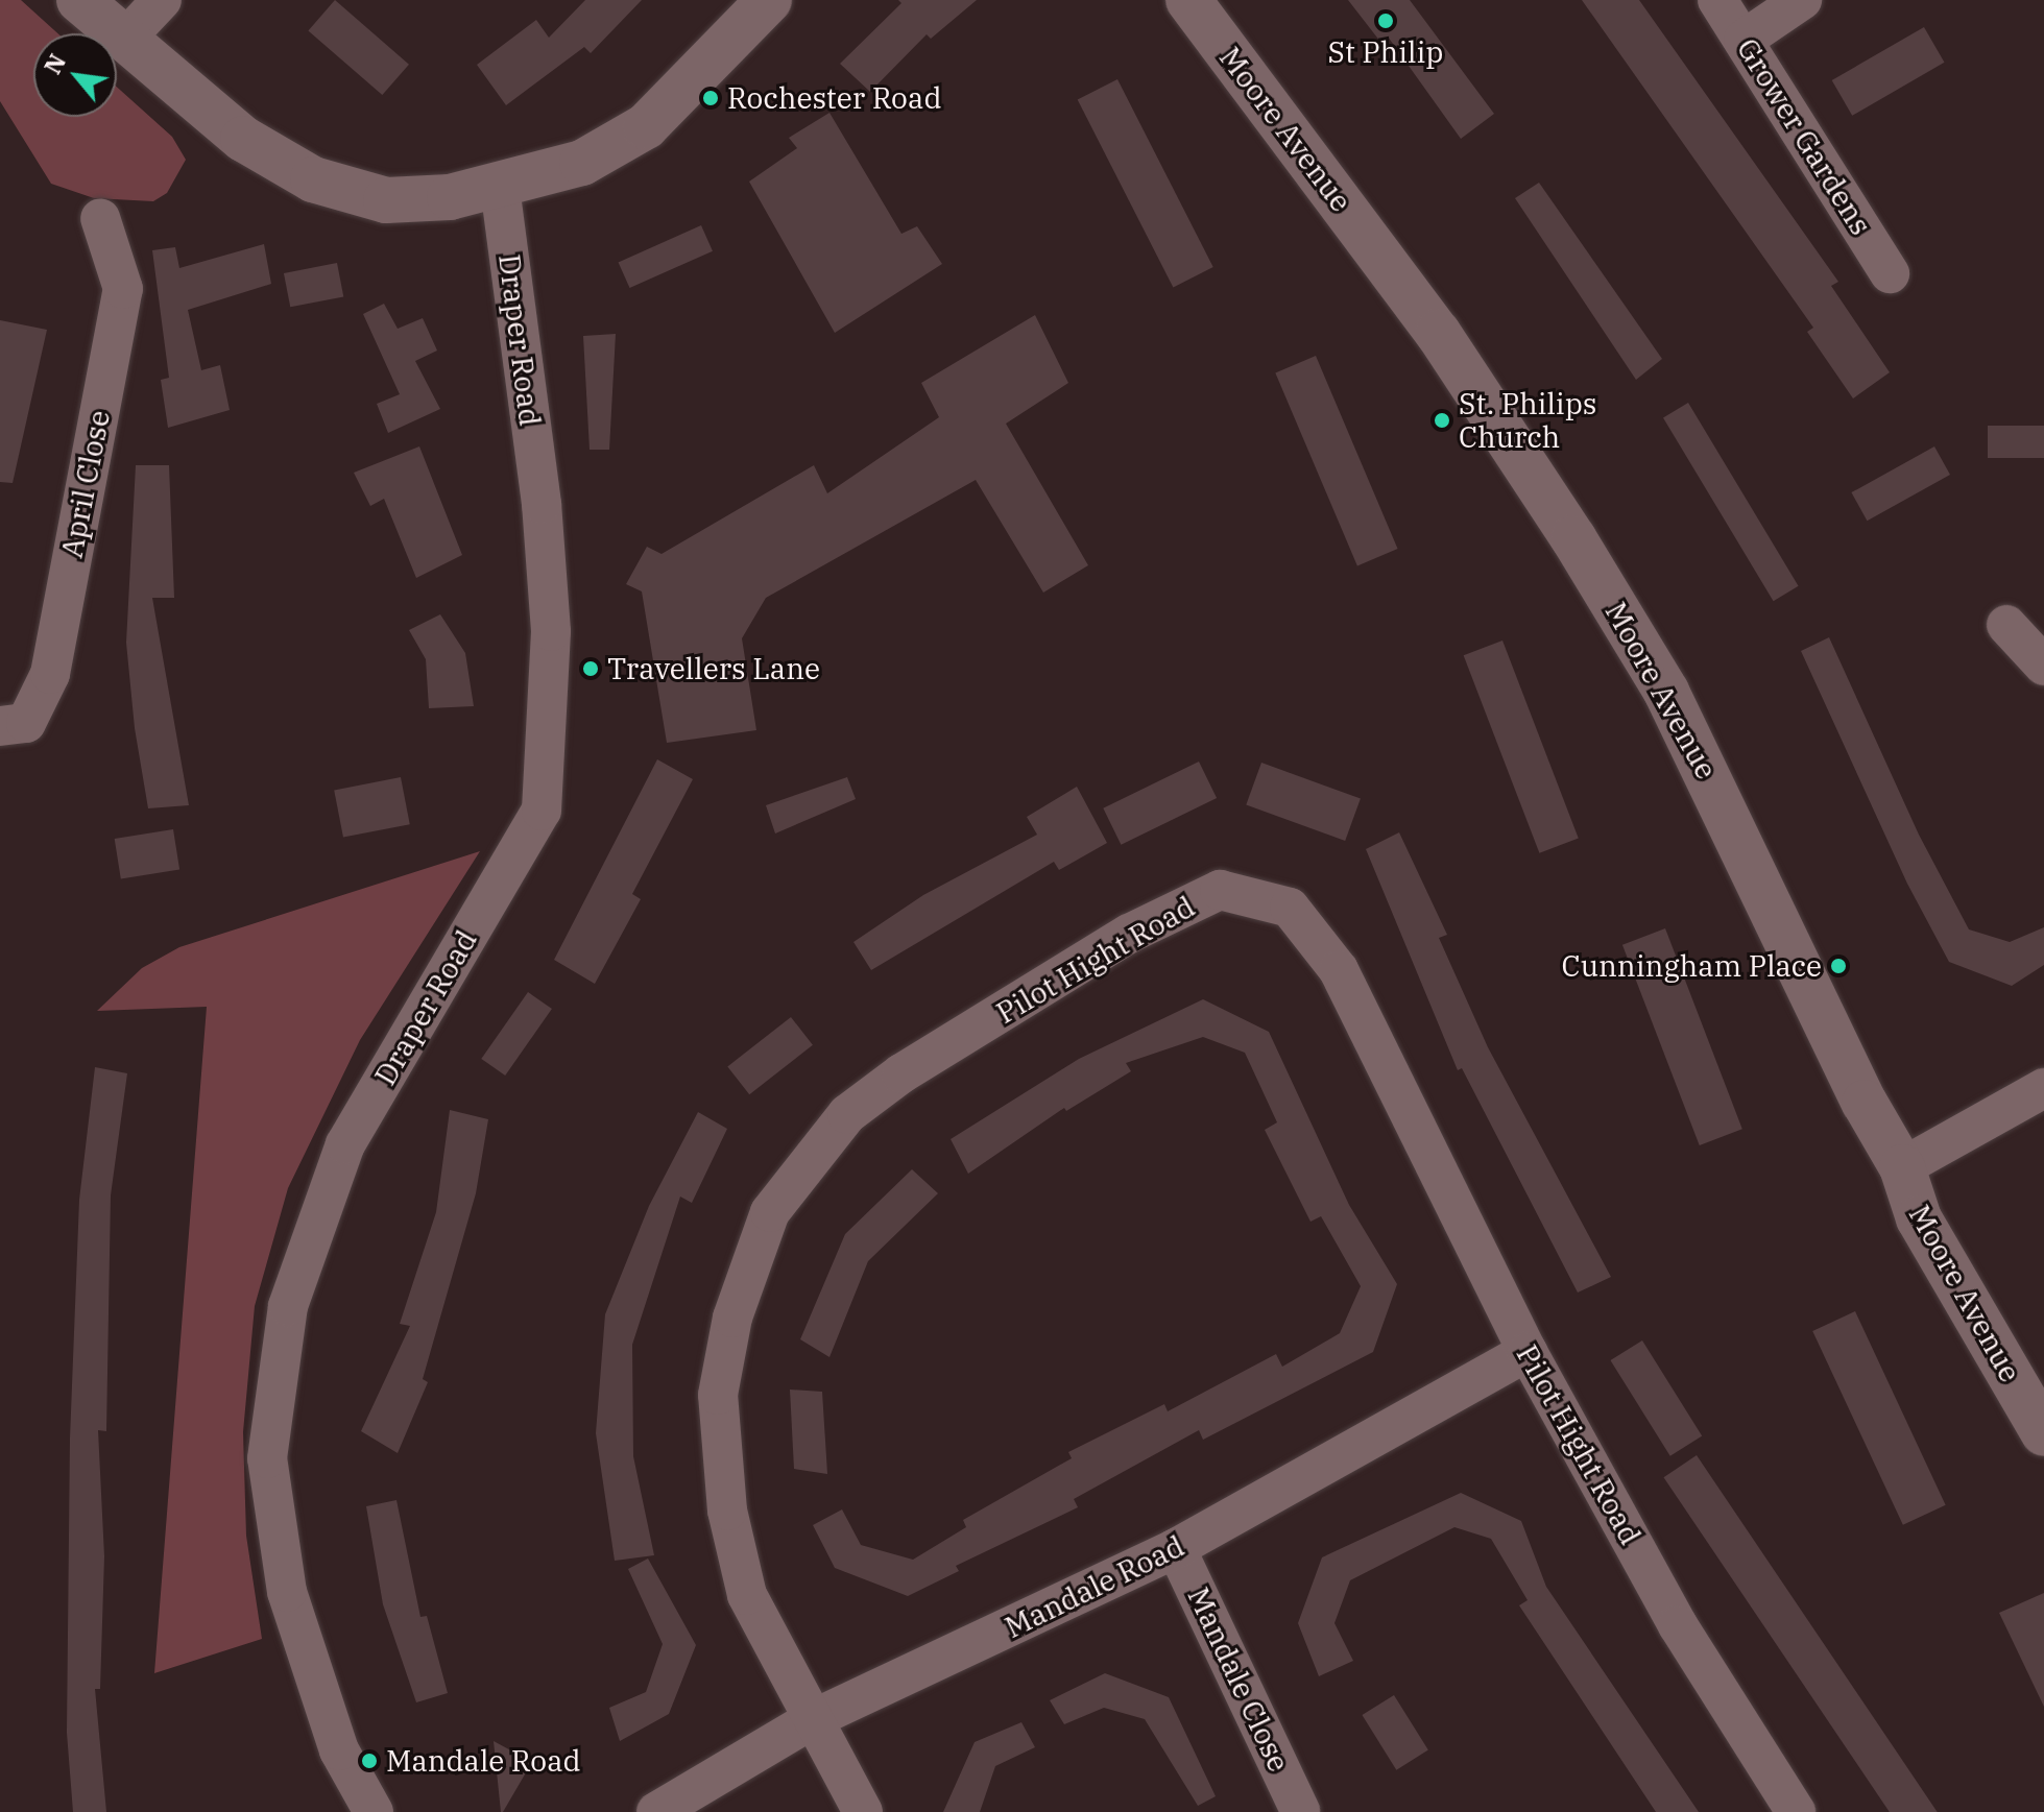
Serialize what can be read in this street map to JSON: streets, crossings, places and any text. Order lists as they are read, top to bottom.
{
  "streets": {
    "street": [
      "Moore Avenue",
      "Grower Gardens",
      "Draper Road",
      "April Close",
      "Pilot Hight Road",
      "Mandale Road",
      "Mandale Close"
    ]
  },
  "crossings": [
    ["Pilot Hight Road", "Mandale Road"],
    ["Mandale Road", "Mandale Close"]
  ],
  "places": [
    "St Philip",
    "Rochester Road",
    "St. Philips Church",
    "Travellers Lane",
    "Cunningham Place",
    "Mandale Road"
  ],
  "north": "top left"
}
